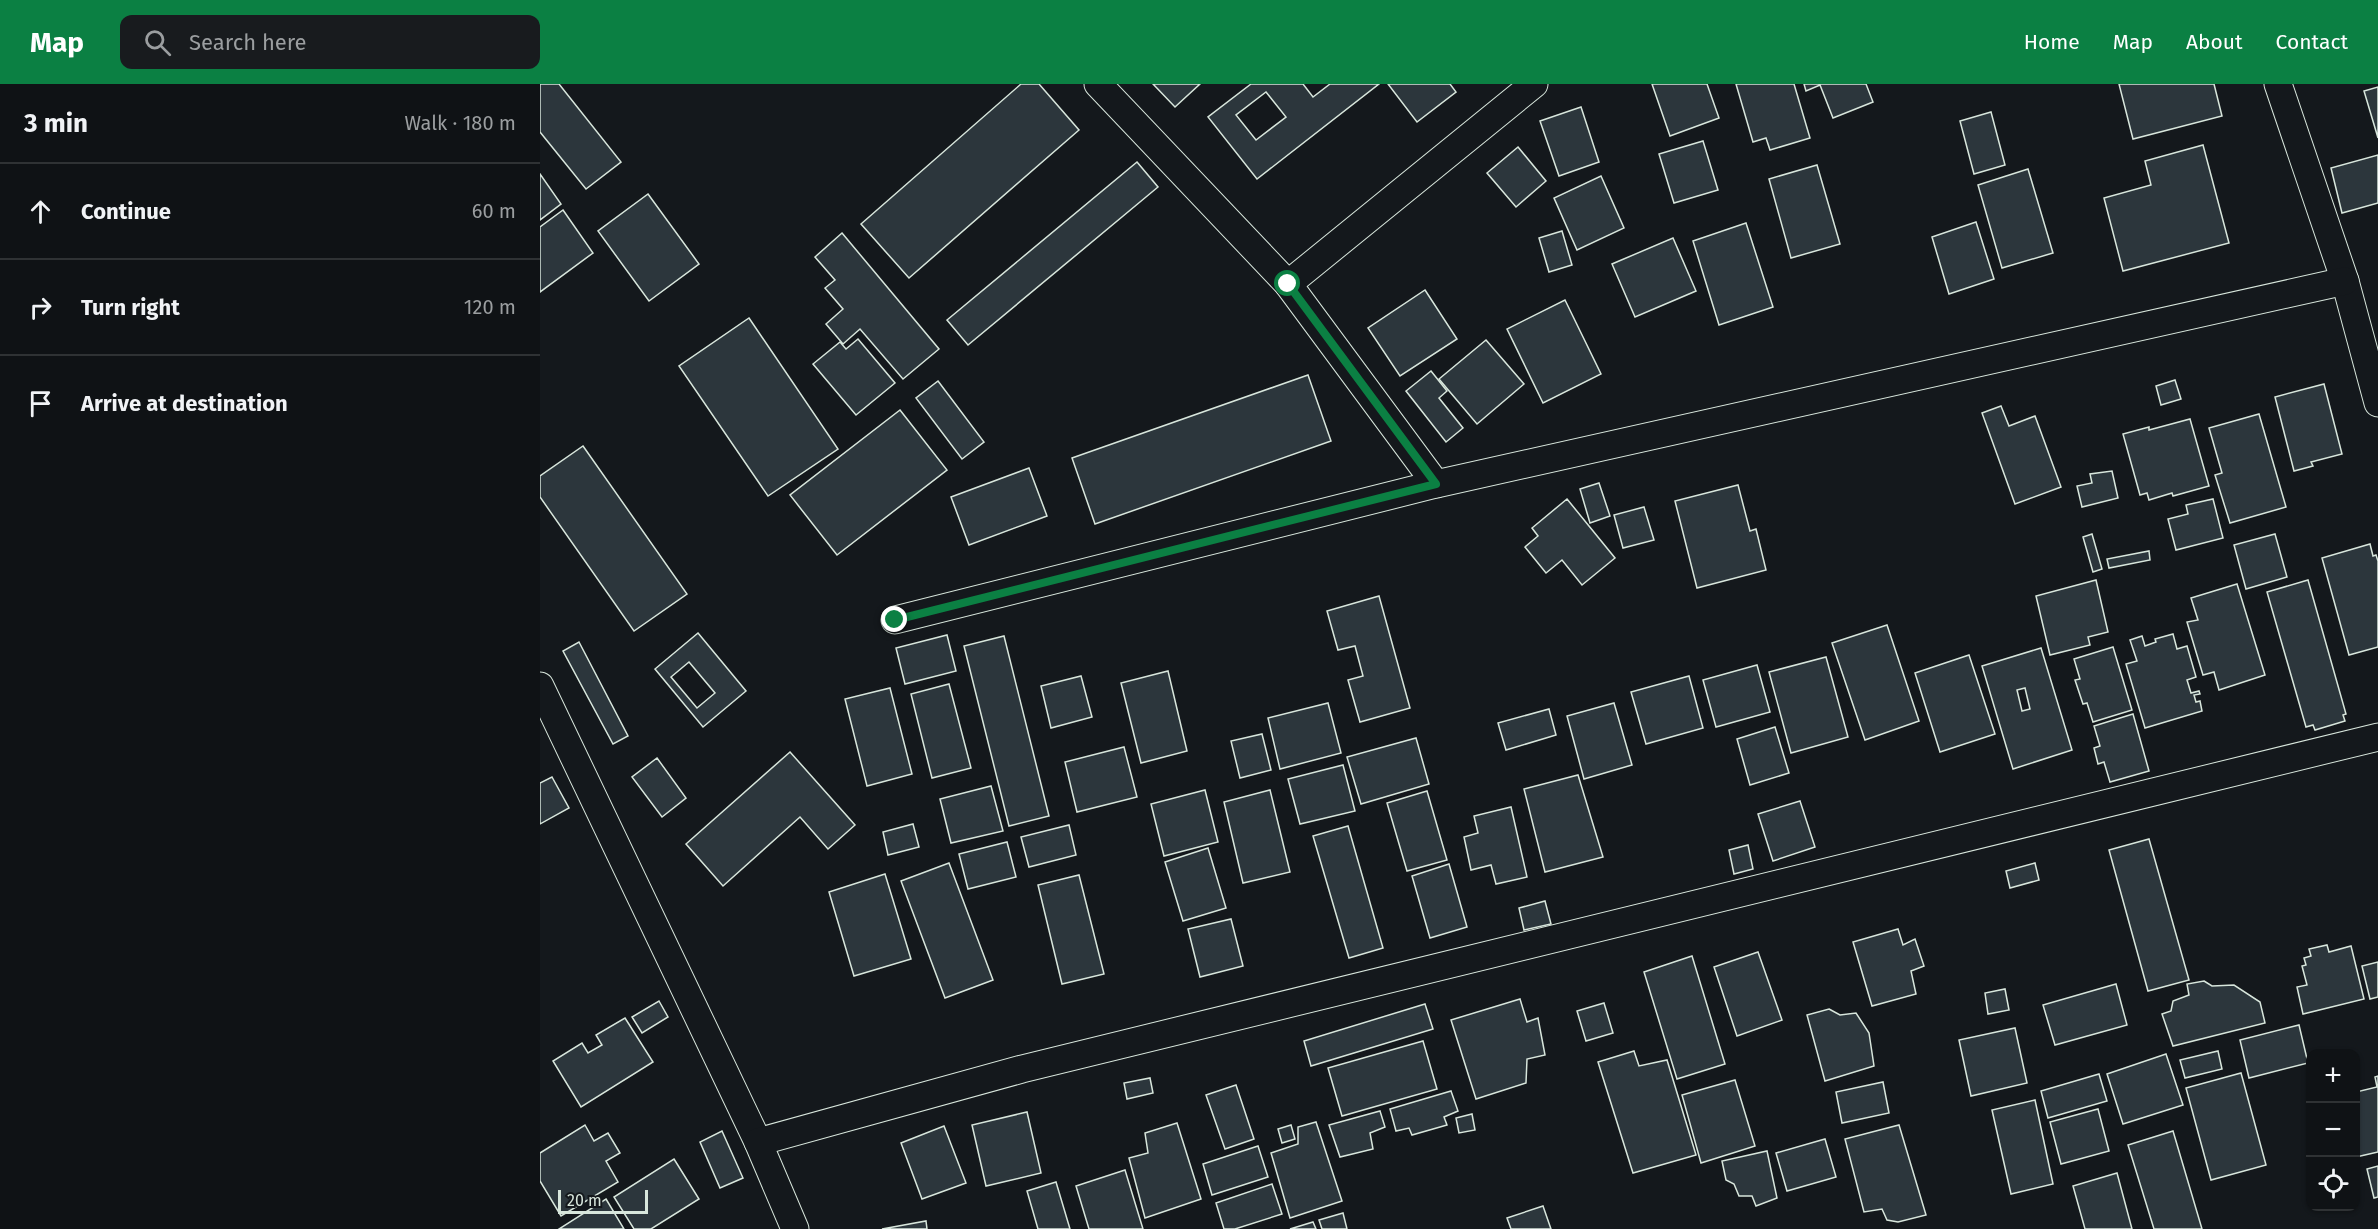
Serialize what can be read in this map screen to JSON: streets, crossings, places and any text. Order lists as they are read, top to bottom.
{
  "scale_bar": "20 m",
  "page": {
    "header": "Map",
    "search": "Search here",
    "nav": [
      "Home",
      "Map",
      "About",
      "Contact"
    ],
    "heading": ["3 min", "Walk · 180 m"],
    "list": [
      ["Continue", "60 m"],
      ["Turn right", "120 m"],
      "Arrive at destination"
    ],
    "map_buttons": ["+", "−"],
    "scale": "20 m"
  }
}
